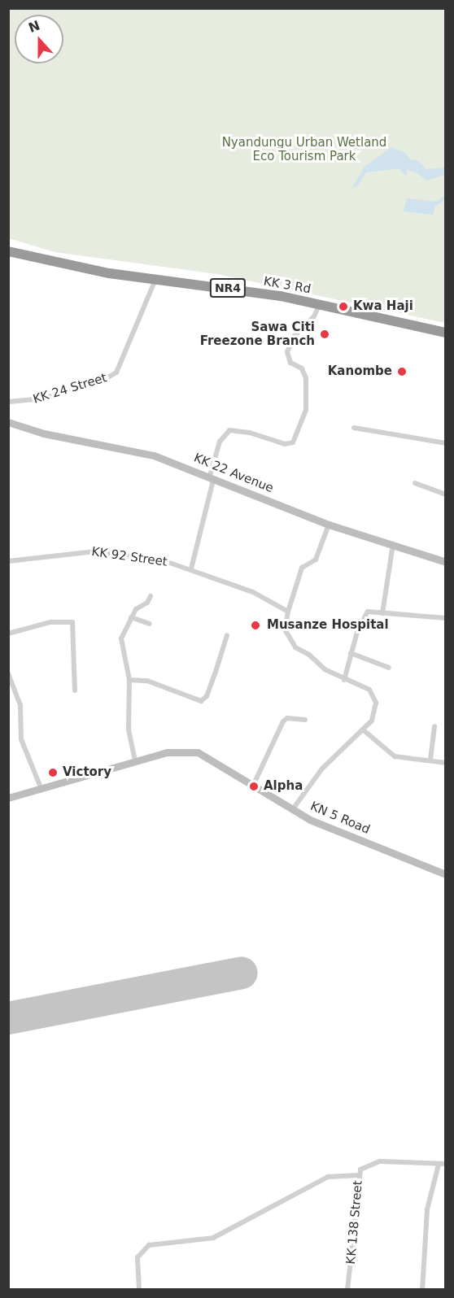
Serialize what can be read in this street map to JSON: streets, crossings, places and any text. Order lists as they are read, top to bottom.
{
  "streets": {
    "highway": ["KK 3 Rd", "NR4"],
    "main road": ["KK 22 Avenue", "KN 5 Road"],
    "street": ["KK 24 Street", "KK 92 Street", "KK 138 Street"]
  },
  "crossings": [
    ["KK 3 Rd", "KK 24 Street"]
  ],
  "parks": ["Nyandungu Urban Wetland Eco Tourism Park"],
  "places": [
    "Kwa Haji",
    "Sawa Citi Freezone Branch",
    "Kanombe",
    "Musanze Hospital",
    "Victory",
    "Alpha"
  ],
  "north": "top"
}
